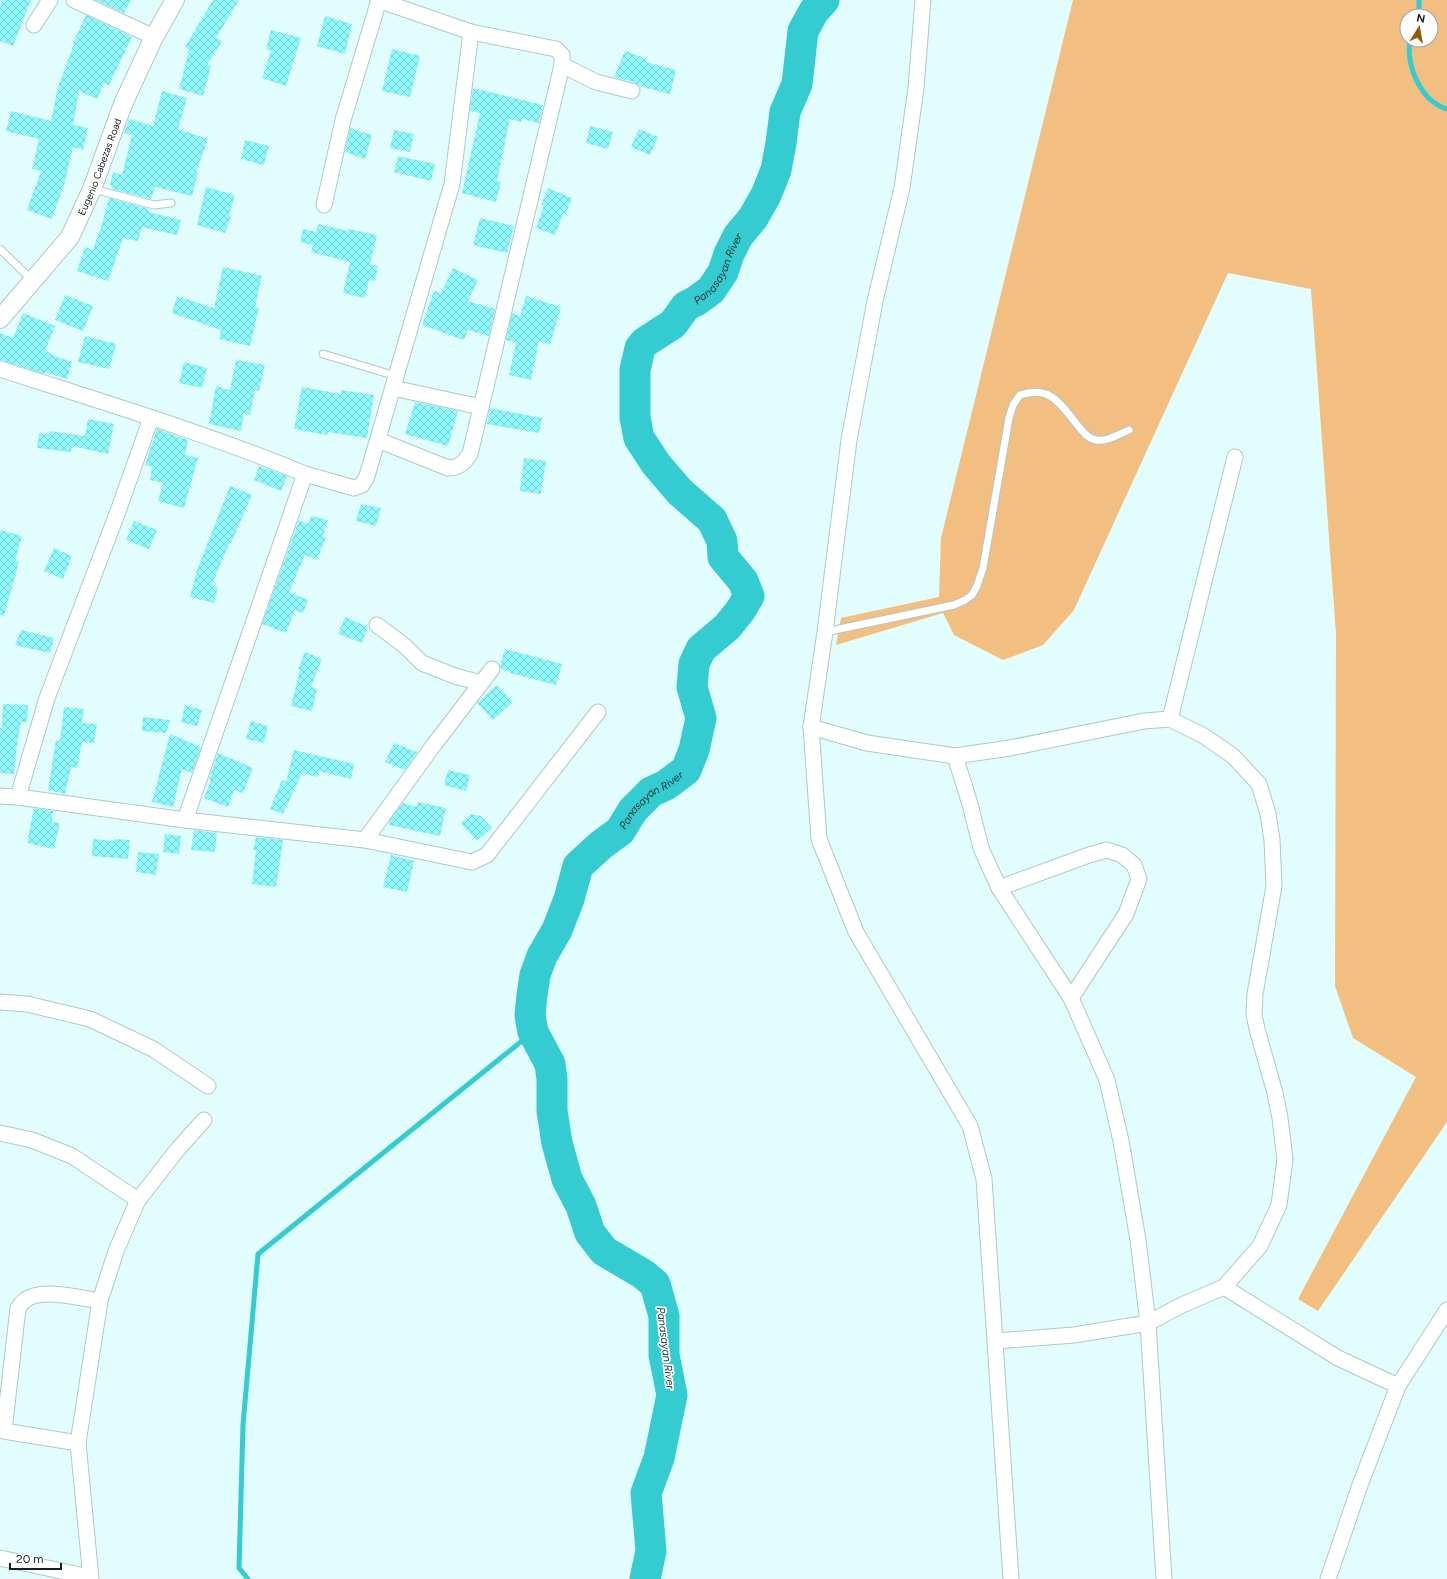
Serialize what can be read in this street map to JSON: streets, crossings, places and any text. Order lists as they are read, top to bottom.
{
  "streets": {
    "street": ["Eugenio Cabezas Road"]
  },
  "water": ["Panasayan River"],
  "scale_bar": "20 m",
  "north": "top"
}
